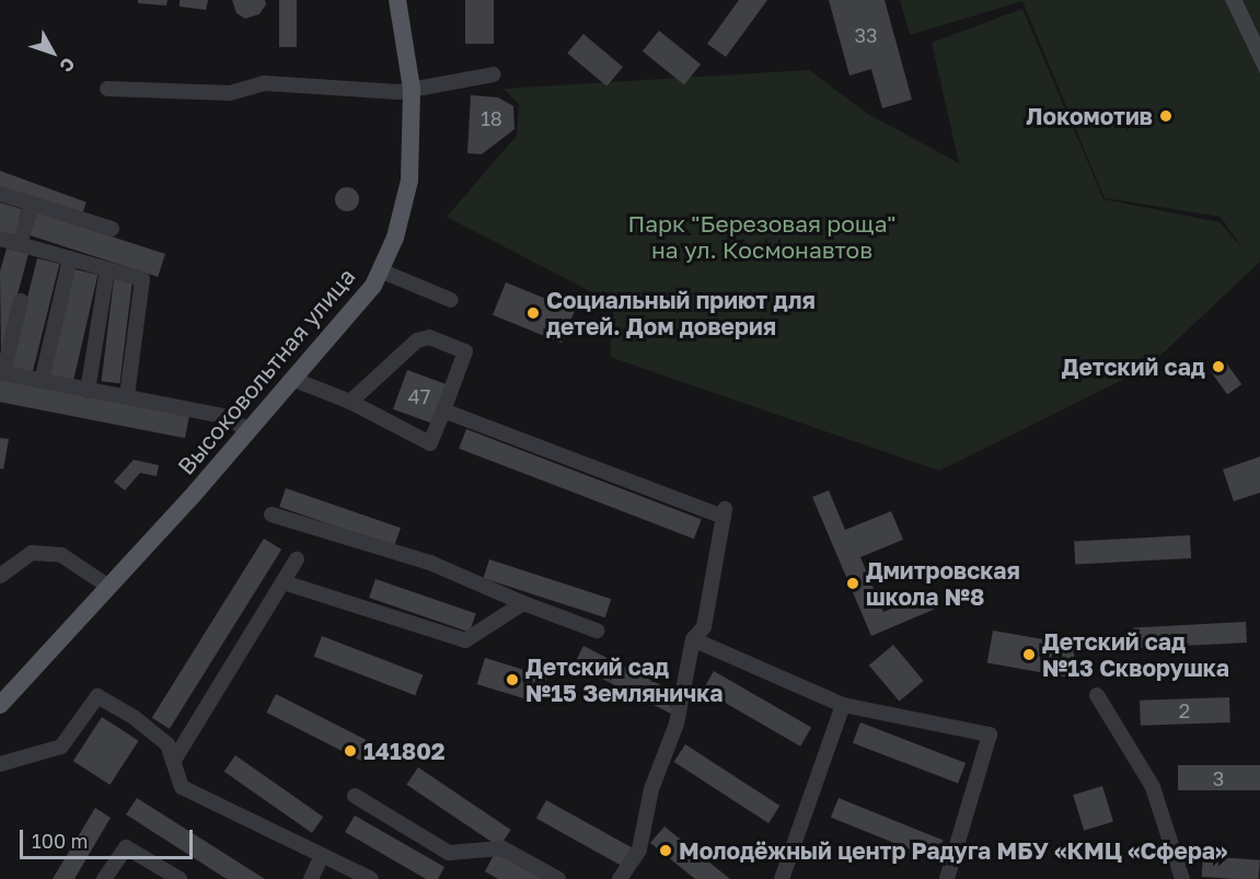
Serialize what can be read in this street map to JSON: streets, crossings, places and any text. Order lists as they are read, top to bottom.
{
  "streets": {
    "main road": ["Высоковольтная улица"]
  },
  "parks": ["Парк \"Березовая роща\" на ул. Космонавтов"],
  "places": [
    "Локомотив",
    "Социальный приют для детей. Дом доверия",
    "Детский сад",
    "Дмитровская школа №8",
    "Детский сад №13 Скворушка",
    "Детский сад №15 Земляничка",
    "141802",
    "Молодёжный центр Радуга МБУ «КМЦ «Сфера»"
  ],
  "house_numbers": [
    "33",
    "18",
    "47",
    "2",
    "3"
  ],
  "scale_bar": "100 m",
  "north": "bottom right"
}
